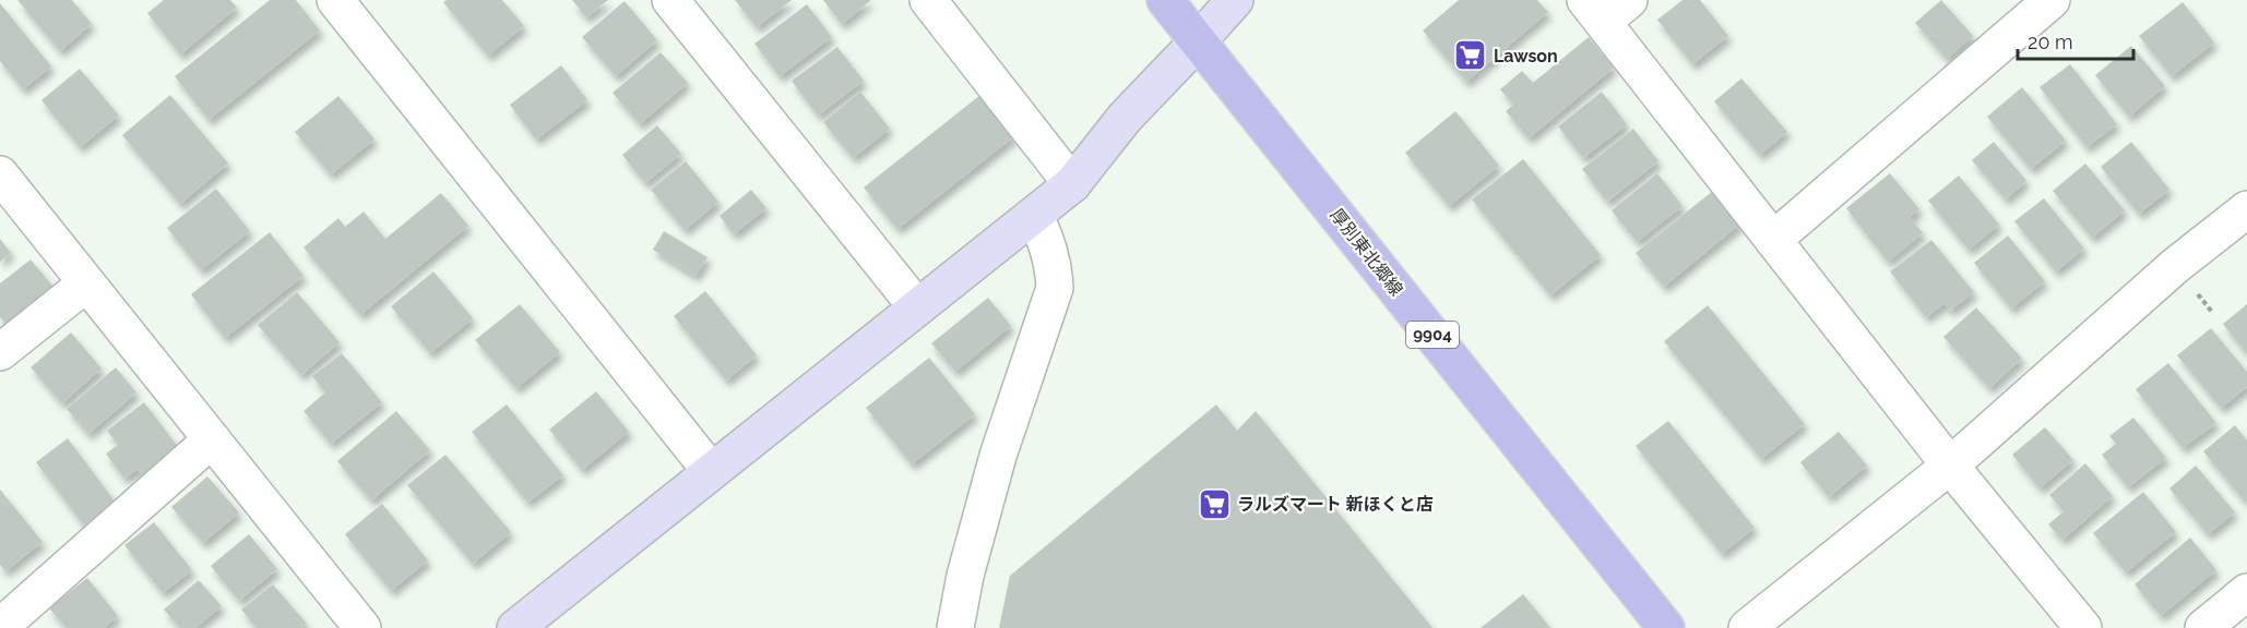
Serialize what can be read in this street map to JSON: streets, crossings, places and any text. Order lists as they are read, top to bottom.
{
  "streets": {
    "main road": ["厚別東北郷線", "9904"]
  },
  "places": {
    "supermarket": ["Lawson", "ラルズマート 新ほくと店"]
  },
  "scale_bar": "20 m"
}
